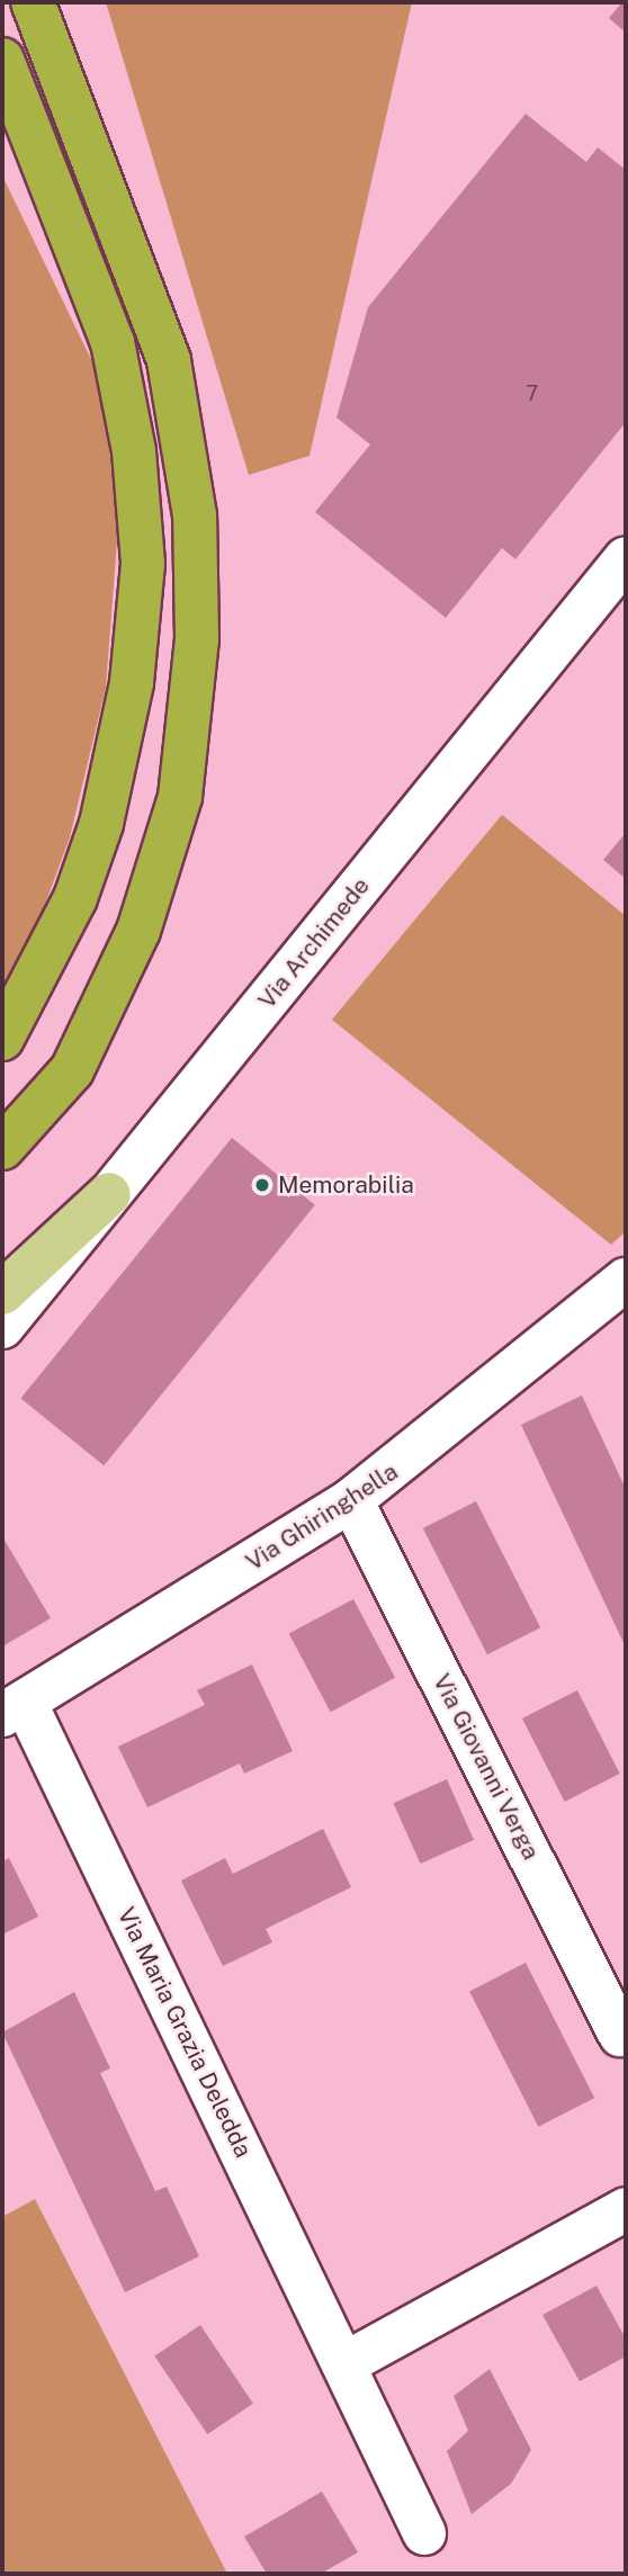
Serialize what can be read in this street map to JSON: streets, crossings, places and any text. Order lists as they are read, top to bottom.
{
  "streets": {
    "street": [
      "Via Archimede",
      "Via Ghiringhella",
      "Via Giovanni Verga",
      "Via Maria Grazia Deledda"
    ]
  },
  "crossings": [
    ["Via Ghiringhella", "Via Giovanni Verga"],
    ["Via Ghiringhella", "Via Maria Grazia Deledda"]
  ],
  "places": ["Memorabilia"],
  "house_numbers": ["7"]
}
